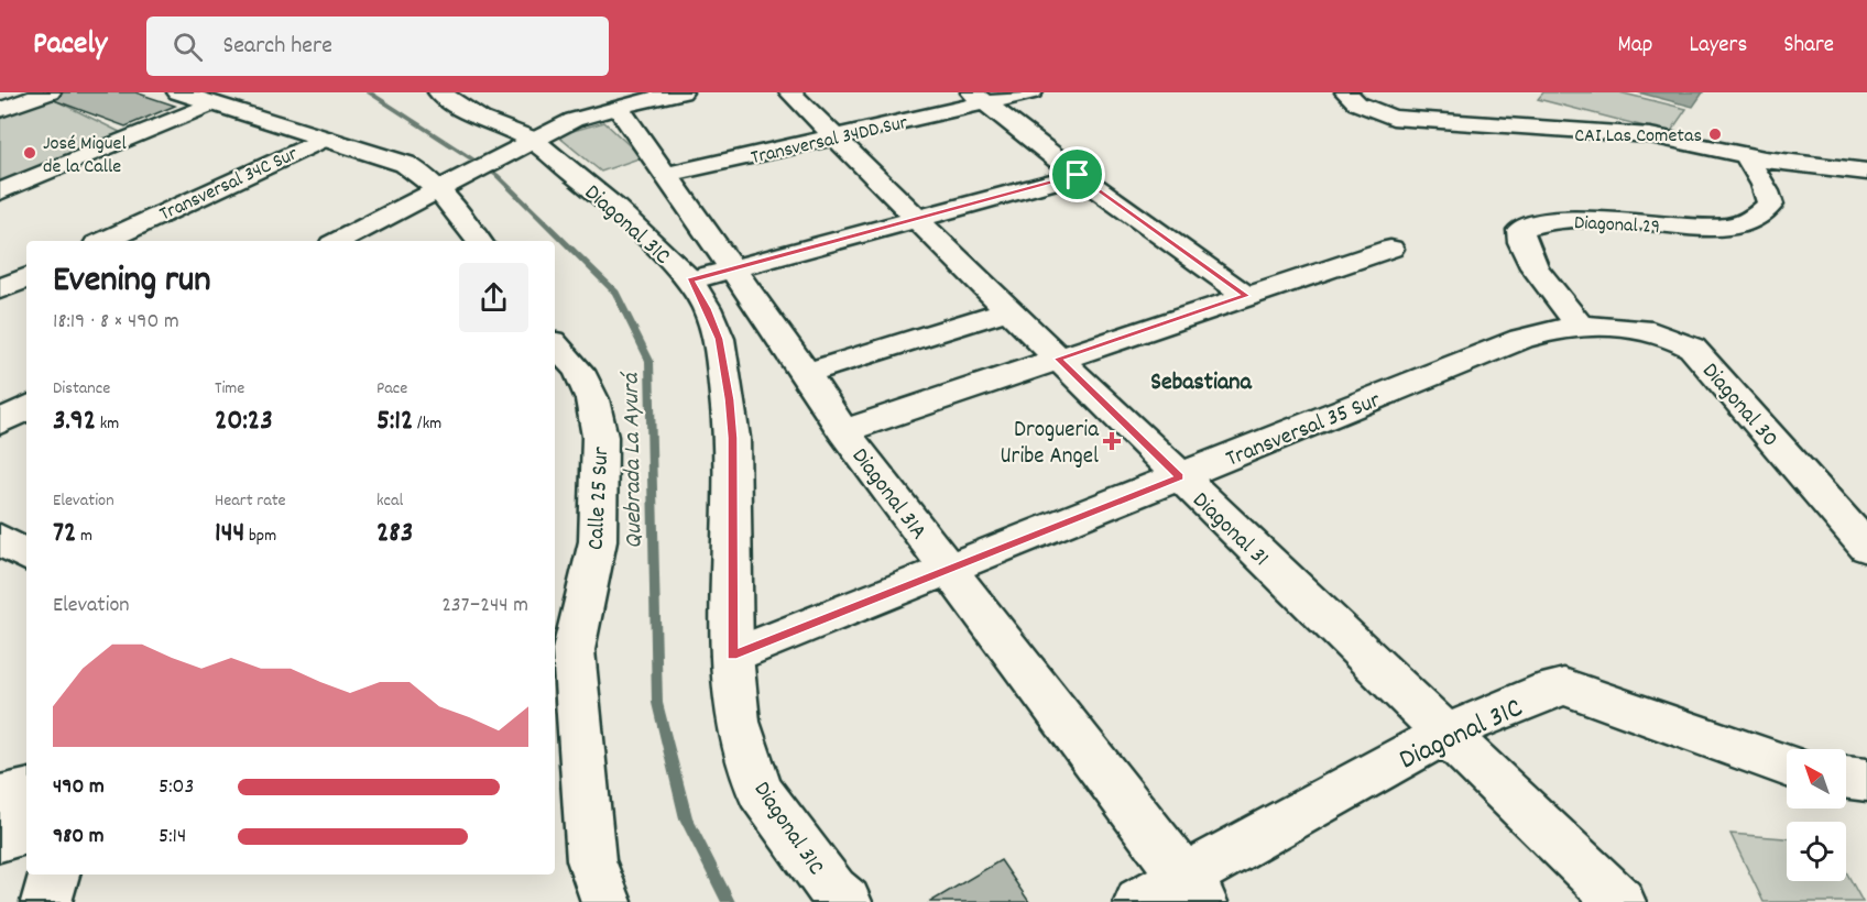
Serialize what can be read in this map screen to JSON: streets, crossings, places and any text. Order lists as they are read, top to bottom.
{
  "streets": {
    "street": [
      "Transversal 34DD Sur",
      "Transversal 34C Sur",
      "Diagonal 31C",
      "Diagonal 29",
      "Diagonal 30",
      "Transversal 35 Sur",
      "Diagonal 31A",
      "Calle 25 Sur",
      "Diagonal 31"
    ]
  },
  "crossings": [
    ["Transversal 34DD Sur", "Diagonal 31A"],
    ["Transversal 34DD Sur", "Diagonal 31"],
    ["Diagonal 31C", "Transversal 35 Sur"],
    ["Diagonal 31C", "Diagonal 31A"],
    ["Diagonal 31C", "Diagonal 31"],
    ["Diagonal 29", "Diagonal 30"],
    ["Diagonal 29", "Transversal 35 Sur"],
    ["Diagonal 30", "Transversal 35 Sur"],
    ["Transversal 35 Sur", "Diagonal 31A"],
    ["Transversal 35 Sur", "Diagonal 31"]
  ],
  "districts": ["Sebastiana"],
  "water": ["Quebrada La Ayurá"],
  "places": {
    "other": ["CAI Las Cometas", "José Miguel de la Calle"],
    "health": ["Drogueria Uribe Angel"]
  },
  "north": "top left",
  "page": {
    "header": "Pacely",
    "search": "Search here",
    "nav": ["Map", "Layers", "Share"],
    "heading": ["Evening run", "18:19 · 8 × 490 m"],
    "stats": [
      ["Distance", "3.92 km"],
      ["Time", "20:23"],
      ["Pace", "5:12 /km"],
      ["Elevation", "72 m"],
      ["Heart rate", "144 bpm"],
      ["kcal", "283"]
    ],
    "chart": ["Elevation", "237–244 m"],
    "list": [
      {
        "name": "490 m",
        "note": "5:03"
      },
      {
        "name": "980 m",
        "note": "5:14"
      }
    ]
  }
}
